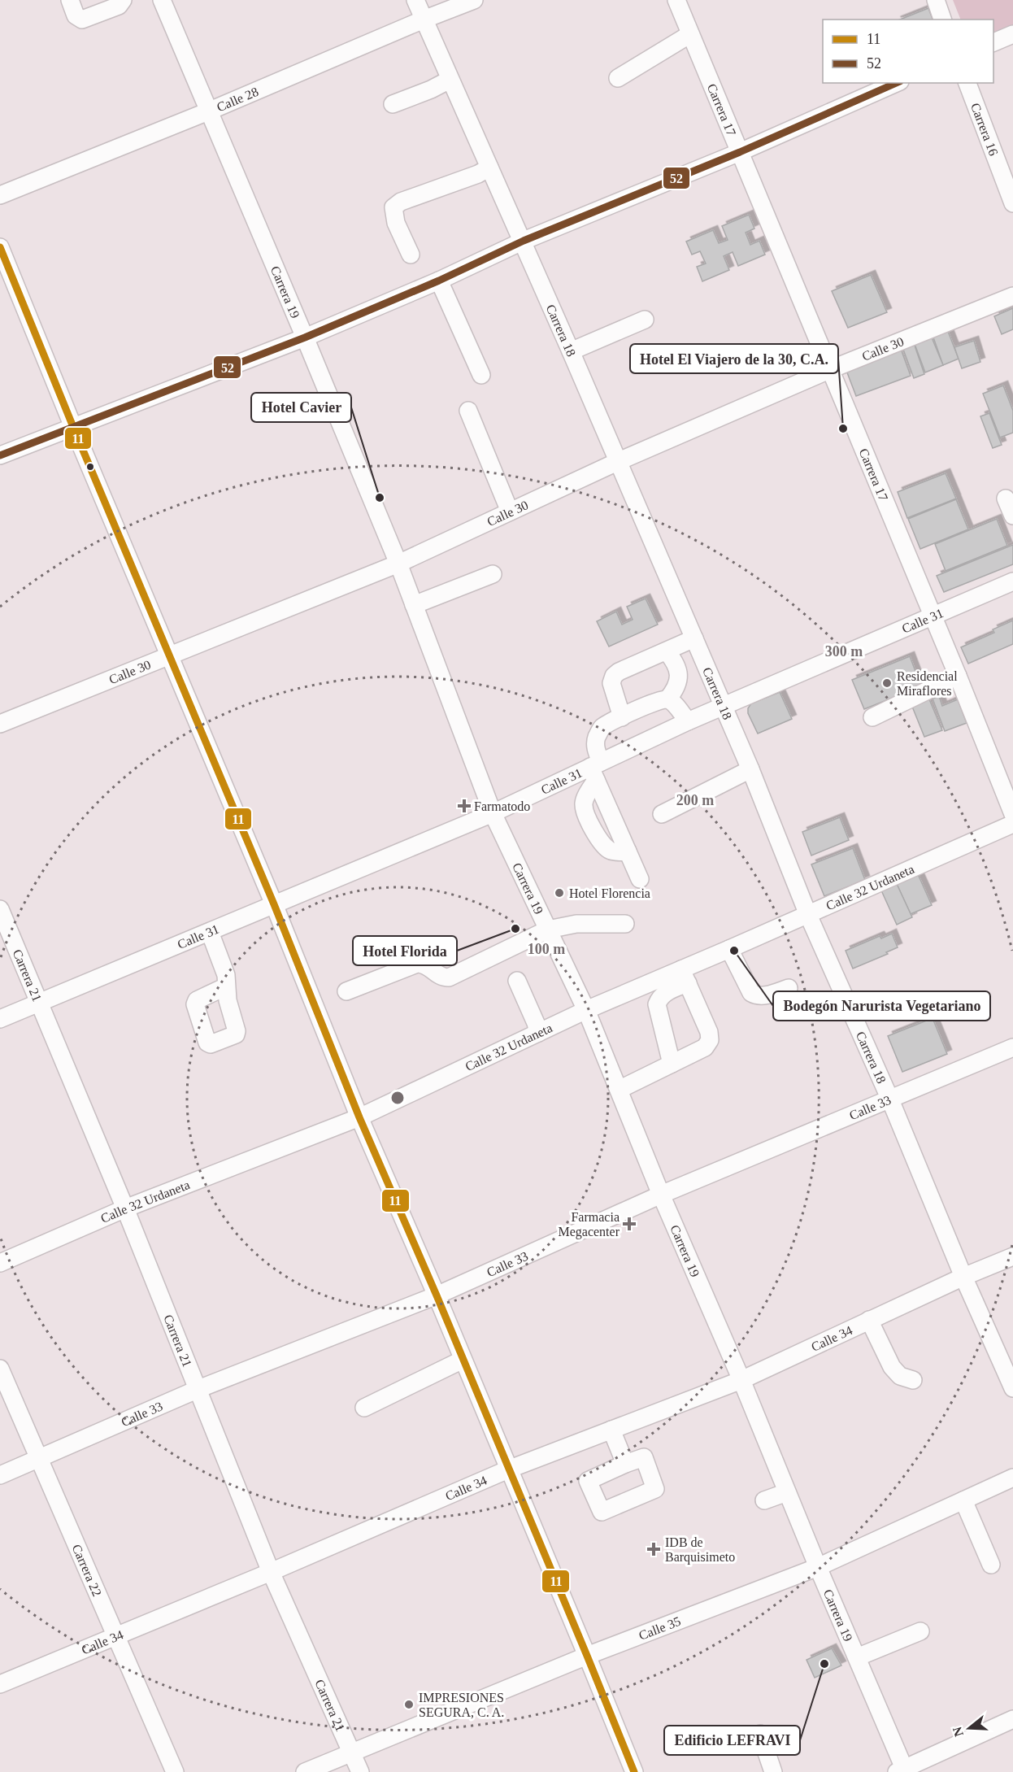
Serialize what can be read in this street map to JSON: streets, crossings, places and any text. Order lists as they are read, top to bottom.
{
  "streets": {
    "street": [
      "Calle 28",
      "Carrera 17",
      "Carrera 16",
      "Carrera 19",
      "Carrera 18",
      "Calle 30",
      "Calle 31",
      "Calle 32 Urdaneta",
      "Carrera 21",
      "Calle 33",
      "Calle 34",
      "Carrera 22",
      "Calle 35"
    ]
  },
  "crossings": [
    ["Calle 28", "Carrera 19"],
    ["Calle 28", "Carrera 18"],
    ["Carrera 17", "Calle 30"],
    ["Carrera 17", "Calle 31"],
    ["Carrera 19", "Calle 30"],
    ["Carrera 19", "Calle 31"],
    ["Carrera 19", "Calle 32 Urdaneta"],
    ["Carrera 19", "Calle 33"],
    ["Carrera 19", "Calle 34"],
    ["Carrera 19", "Calle 35"],
    ["Carrera 18", "Calle 30"],
    ["Carrera 18", "Calle 31"],
    ["Carrera 18", "Calle 32 Urdaneta"],
    ["Carrera 18", "Calle 33"],
    ["Carrera 18", "Calle 34"],
    ["Calle 31", "Carrera 21"],
    ["Calle 32 Urdaneta", "Carrera 21"],
    ["Carrera 21", "Calle 33"],
    ["Carrera 21", "Calle 34"],
    ["Carrera 21", "Calle 35"],
    ["Calle 33", "Carrera 22"],
    ["Calle 34", "Carrera 22"]
  ],
  "places": {
    "other": [
      "Hotel El Viajero de la 30, C.A.",
      "Hotel Cavier",
      "Residencial Miraflores",
      "Hotel Florencia",
      "Hotel Florida",
      "Bodegón Narurista Vegetariano",
      "Edificio LEFRAVI",
      "IMPRESIONES SEGURA, C. A."
    ],
    "health": ["Farmatodo", "Farmacia Megacenter", "IDB de Barquisimeto"]
  },
  "lines": ["transit line 52", "transit line 11"],
  "legend": ["11", "52"],
  "north": "left",
  "rings": ["300 m", "200 m", "100 m"]
}
